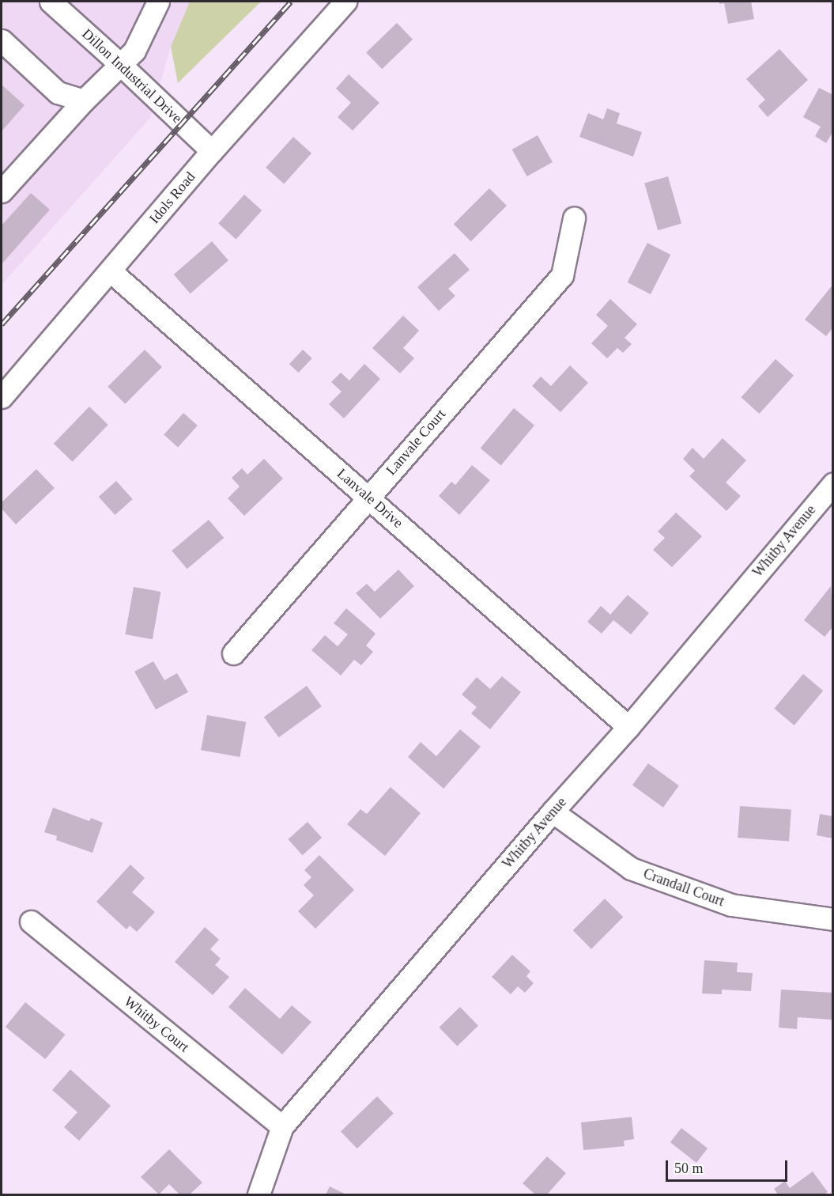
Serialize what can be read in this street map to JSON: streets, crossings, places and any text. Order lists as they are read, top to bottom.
{
  "streets": {
    "street": [
      "Dillon Industrial Drive",
      "Idols Road",
      "Lanvale Court",
      "Lanvale Drive",
      "Whitby Avenue",
      "Crandall Court",
      "Whitby Court"
    ]
  },
  "crossings": [
    ["Dillon Industrial Drive", "Idols Road"],
    ["Idols Road", "Lanvale Drive"],
    ["Lanvale Court", "Lanvale Drive"],
    ["Lanvale Drive", "Whitby Avenue"],
    ["Whitby Avenue", "Crandall Court"],
    ["Whitby Avenue", "Whitby Court"]
  ],
  "scale_bar": "50 m"
}
